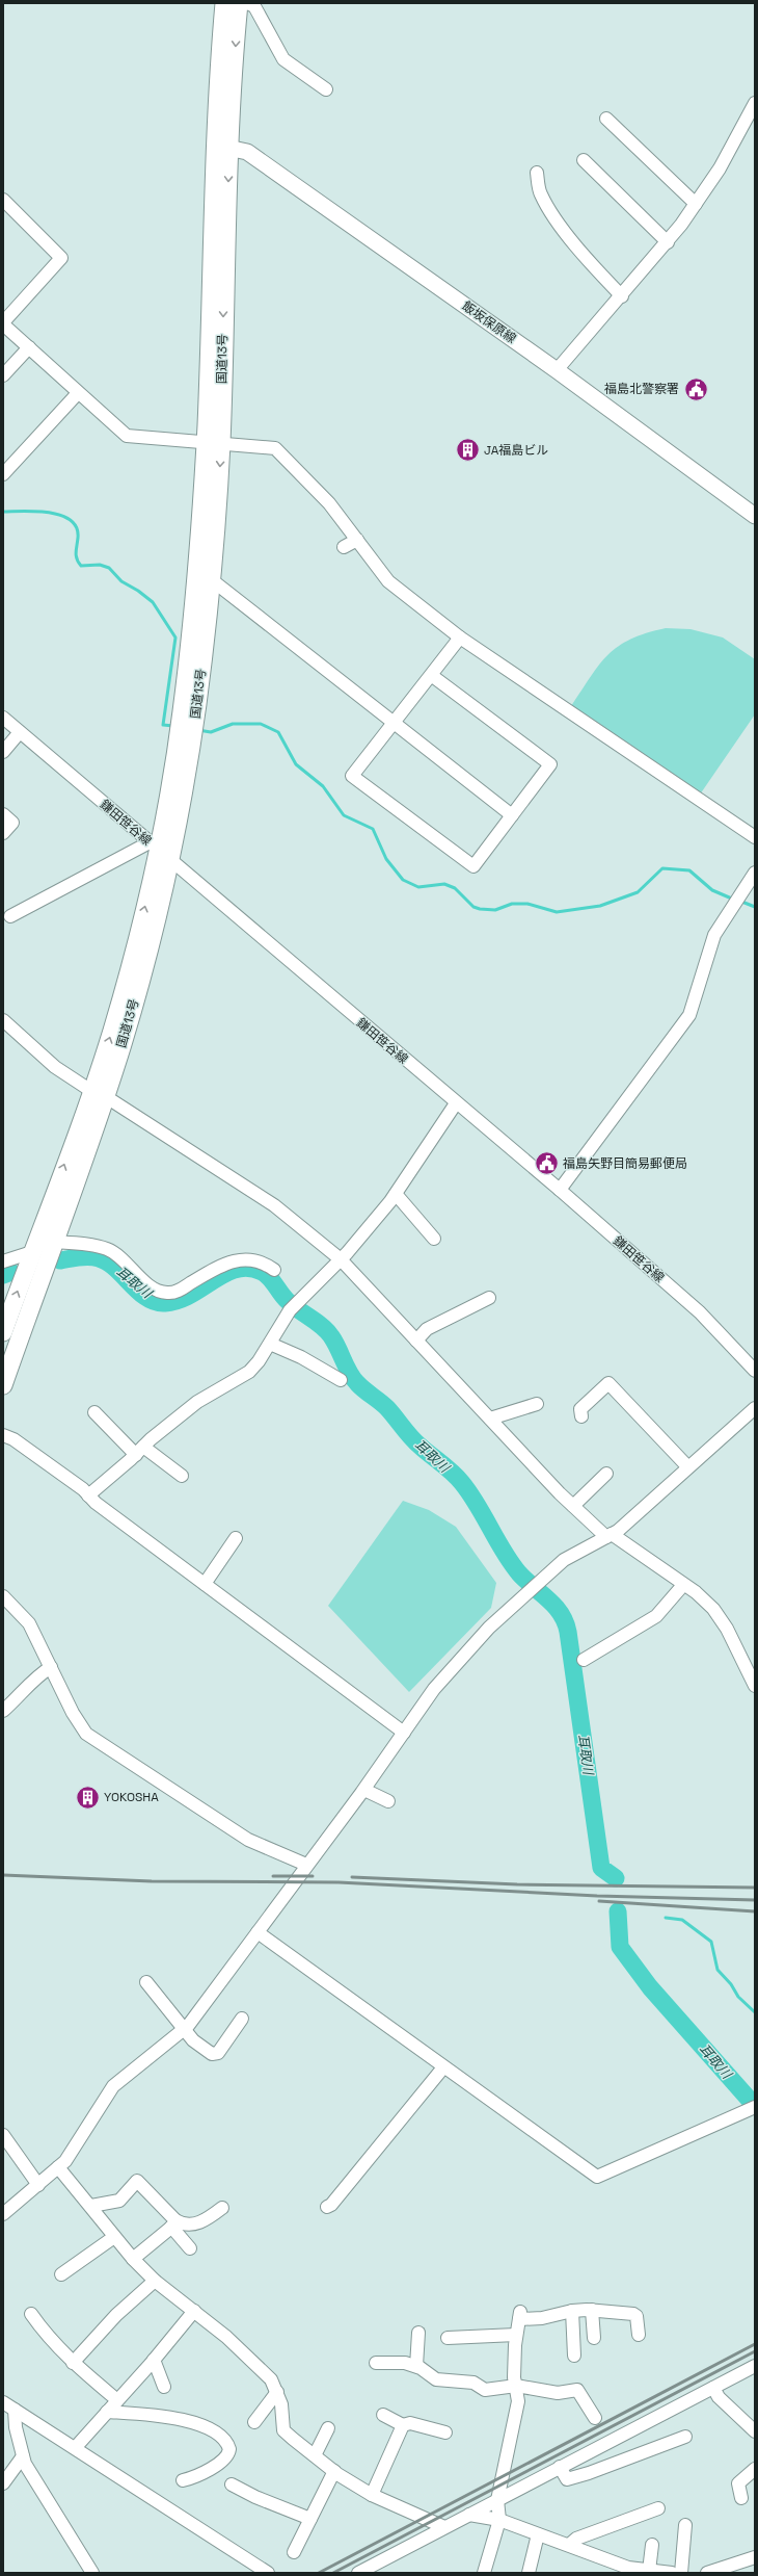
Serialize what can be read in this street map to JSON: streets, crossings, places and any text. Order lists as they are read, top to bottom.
{
  "streets": {
    "highway": ["国道13号"],
    "main road": ["飯坂保原線"],
    "street": ["鎌田笹谷線"]
  },
  "crossings": [
    ["飯坂保原線", "国道13号"],
    ["国道13号", "鎌田笹谷線"]
  ],
  "water": ["耳取川"],
  "places": {
    "public building": ["福島北警察署", "福島矢野目簡易郵便局"],
    "building": ["JA福島ビル", "YOKOSHA"]
  }
}
